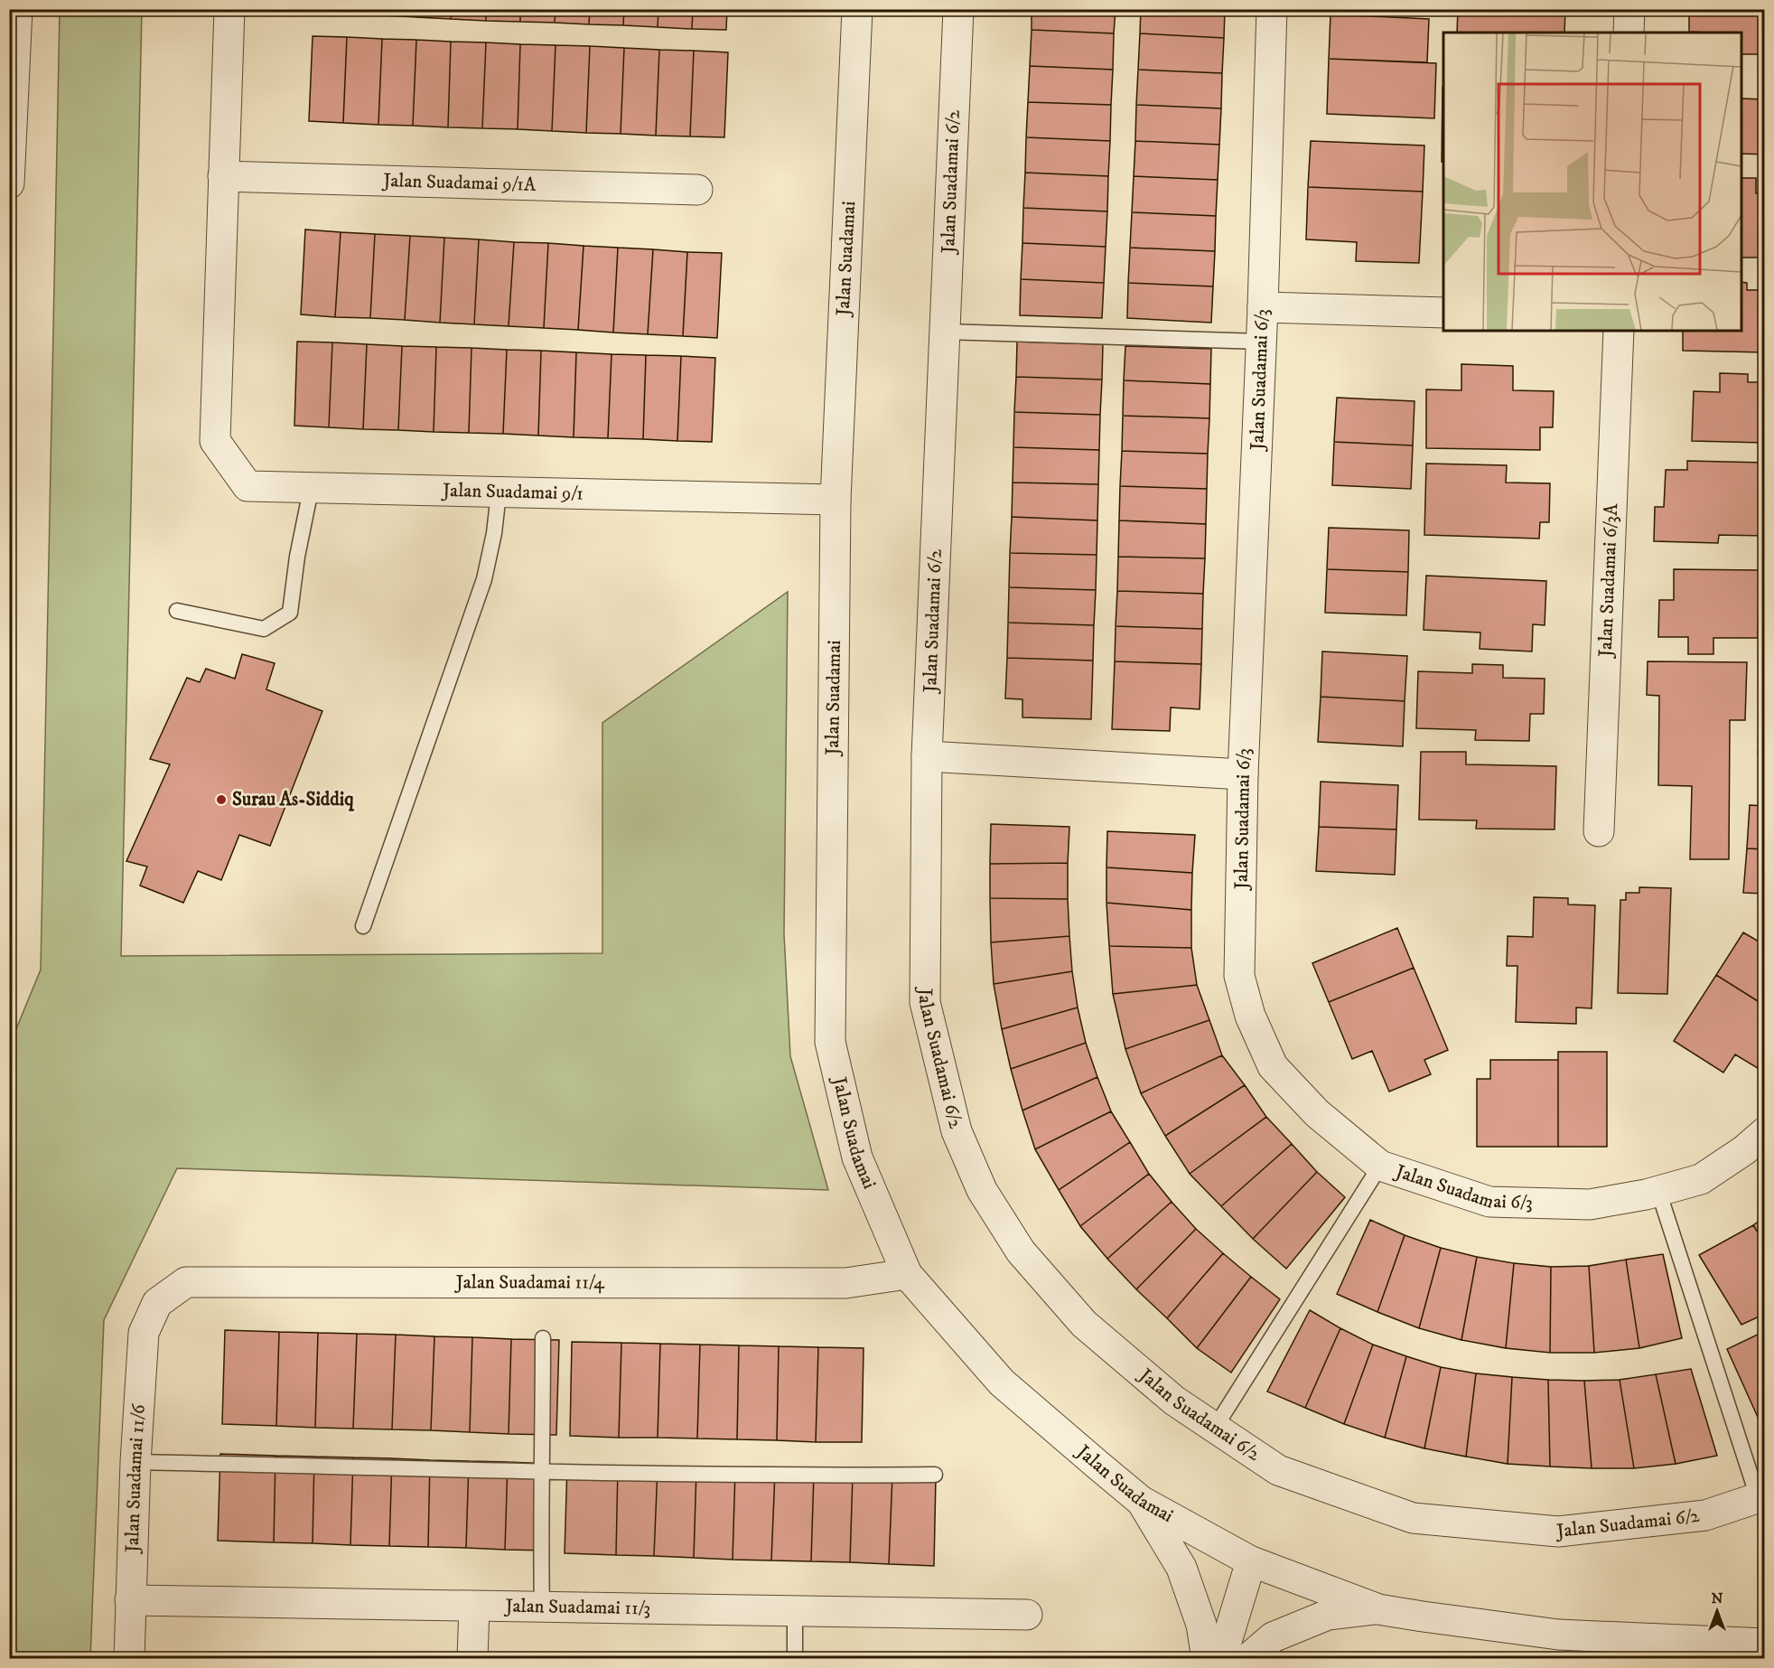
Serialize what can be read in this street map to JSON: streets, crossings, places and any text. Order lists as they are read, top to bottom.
{
  "streets": {
    "street": [
      "Jalan Suadamai 6/2",
      "Jalan Suadamai 9/1A",
      "Jalan Suadamai",
      "Jalan Suadamai 6/3",
      "Jalan Suadamai 9/1",
      "Jalan Suadamai 6/3A",
      "Jalan Suadamai 11/4",
      "Jalan Suadamai 11/6",
      "Jalan Suadamai 11/3"
    ]
  },
  "crossings": [
    ["Jalan Suadamai 9/1A", "Jalan Suadamai 9/1"],
    ["Jalan Suadamai", "Jalan Suadamai 9/1"],
    ["Jalan Suadamai", "Jalan Suadamai 11/4"],
    ["Jalan Suadamai 11/4", "Jalan Suadamai 11/6"],
    ["Jalan Suadamai 11/6", "Jalan Suadamai 11/3"]
  ],
  "places": ["Surau As-Siddiq"],
  "north": "top"
}
